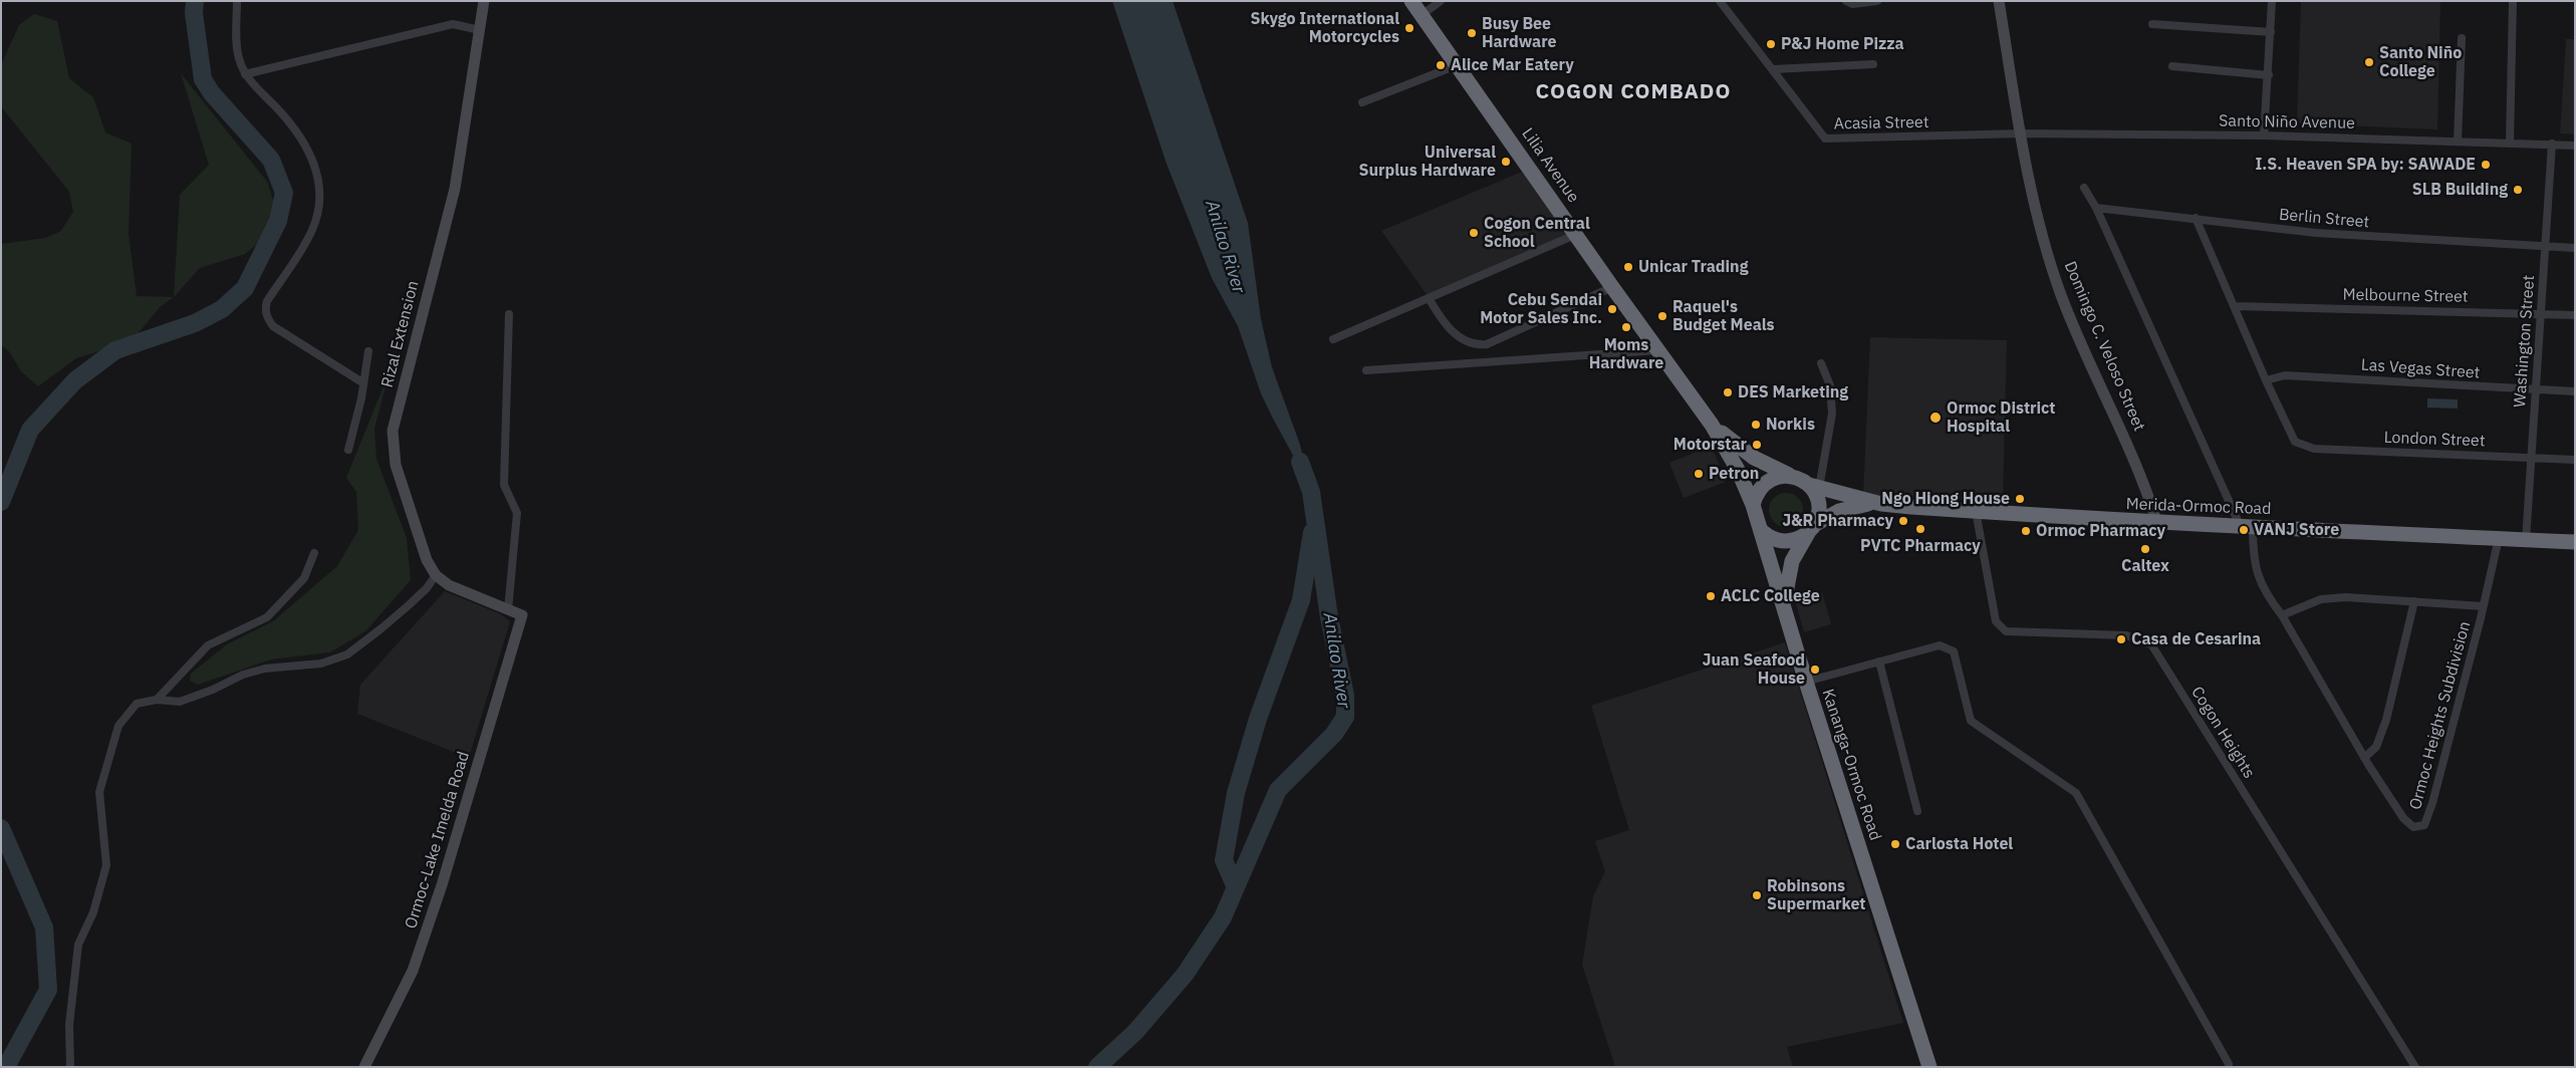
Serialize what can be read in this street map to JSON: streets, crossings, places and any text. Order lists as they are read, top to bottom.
{
  "streets": {
    "highway": ["Lilia Avenue", "Merida-Ormoc Road", "Kananga-Ormoc Road"],
    "street": [
      "Santo Niño Avenue",
      "Acasia Street",
      "Berlin Street",
      "Melbourne Street",
      "Rizal Extension",
      "Washington Street",
      "Domingo C. Veloso Street",
      "Las Vegas Street",
      "London Street",
      "Ormoc Heights Subdivision",
      "Cogon Heights",
      "Ormoc-Lake Imelda Road"
    ]
  },
  "crossings": [
    ["Santo Niño Avenue", "Acasia Street"],
    ["Santo Niño Avenue", "Washington Street"],
    ["Santo Niño Avenue", "Domingo C. Veloso Street"],
    ["Acasia Street", "Domingo C. Veloso Street"],
    ["Berlin Street", "Washington Street"],
    ["Melbourne Street", "Washington Street"],
    ["Rizal Extension", "Ormoc-Lake Imelda Road"],
    ["Washington Street", "Las Vegas Street"],
    ["Washington Street", "London Street"],
    ["Washington Street", "Merida-Ormoc Road"],
    ["Domingo C. Veloso Street", "Merida-Ormoc Road"],
    ["Las Vegas Street", "London Street"],
    ["Merida-Ormoc Road", "Ormoc Heights Subdivision"],
    ["Merida-Ormoc Road", "Cogon Heights"],
    ["Merida-Ormoc Road", "Kananga-Ormoc Road"]
  ],
  "districts": ["COGON COMBADO"],
  "water": ["Anilao River"],
  "places": [
    "Skygo International Motorcycles",
    "Busy Bee Hardware",
    "P&J Home Pizza",
    "Santo Niño College",
    "Alice Mar Eatery",
    "Universal Surplus Hardware",
    "I.S. Heaven SPA by: SAWADE",
    "SLB Building",
    "Cogon Central School",
    "Unicar Trading",
    "Cebu Sendai Motor Sales Inc.",
    "Raquel's Budget Meals",
    "Moms Hardware",
    "DES Marketing",
    "Ormoc District Hospital",
    "Norkis",
    "Motorstar",
    "Petron",
    "Ngo Hiong House",
    "J&R Pharmacy",
    "PVTC Pharmacy",
    "VANJ Store",
    "Ormoc Pharmacy",
    "Caltex",
    "ACLC College",
    "Casa de Cesarina",
    "Juan Seafood House",
    "Carlosta Hotel",
    "Robinsons Supermarket"
  ]
}
